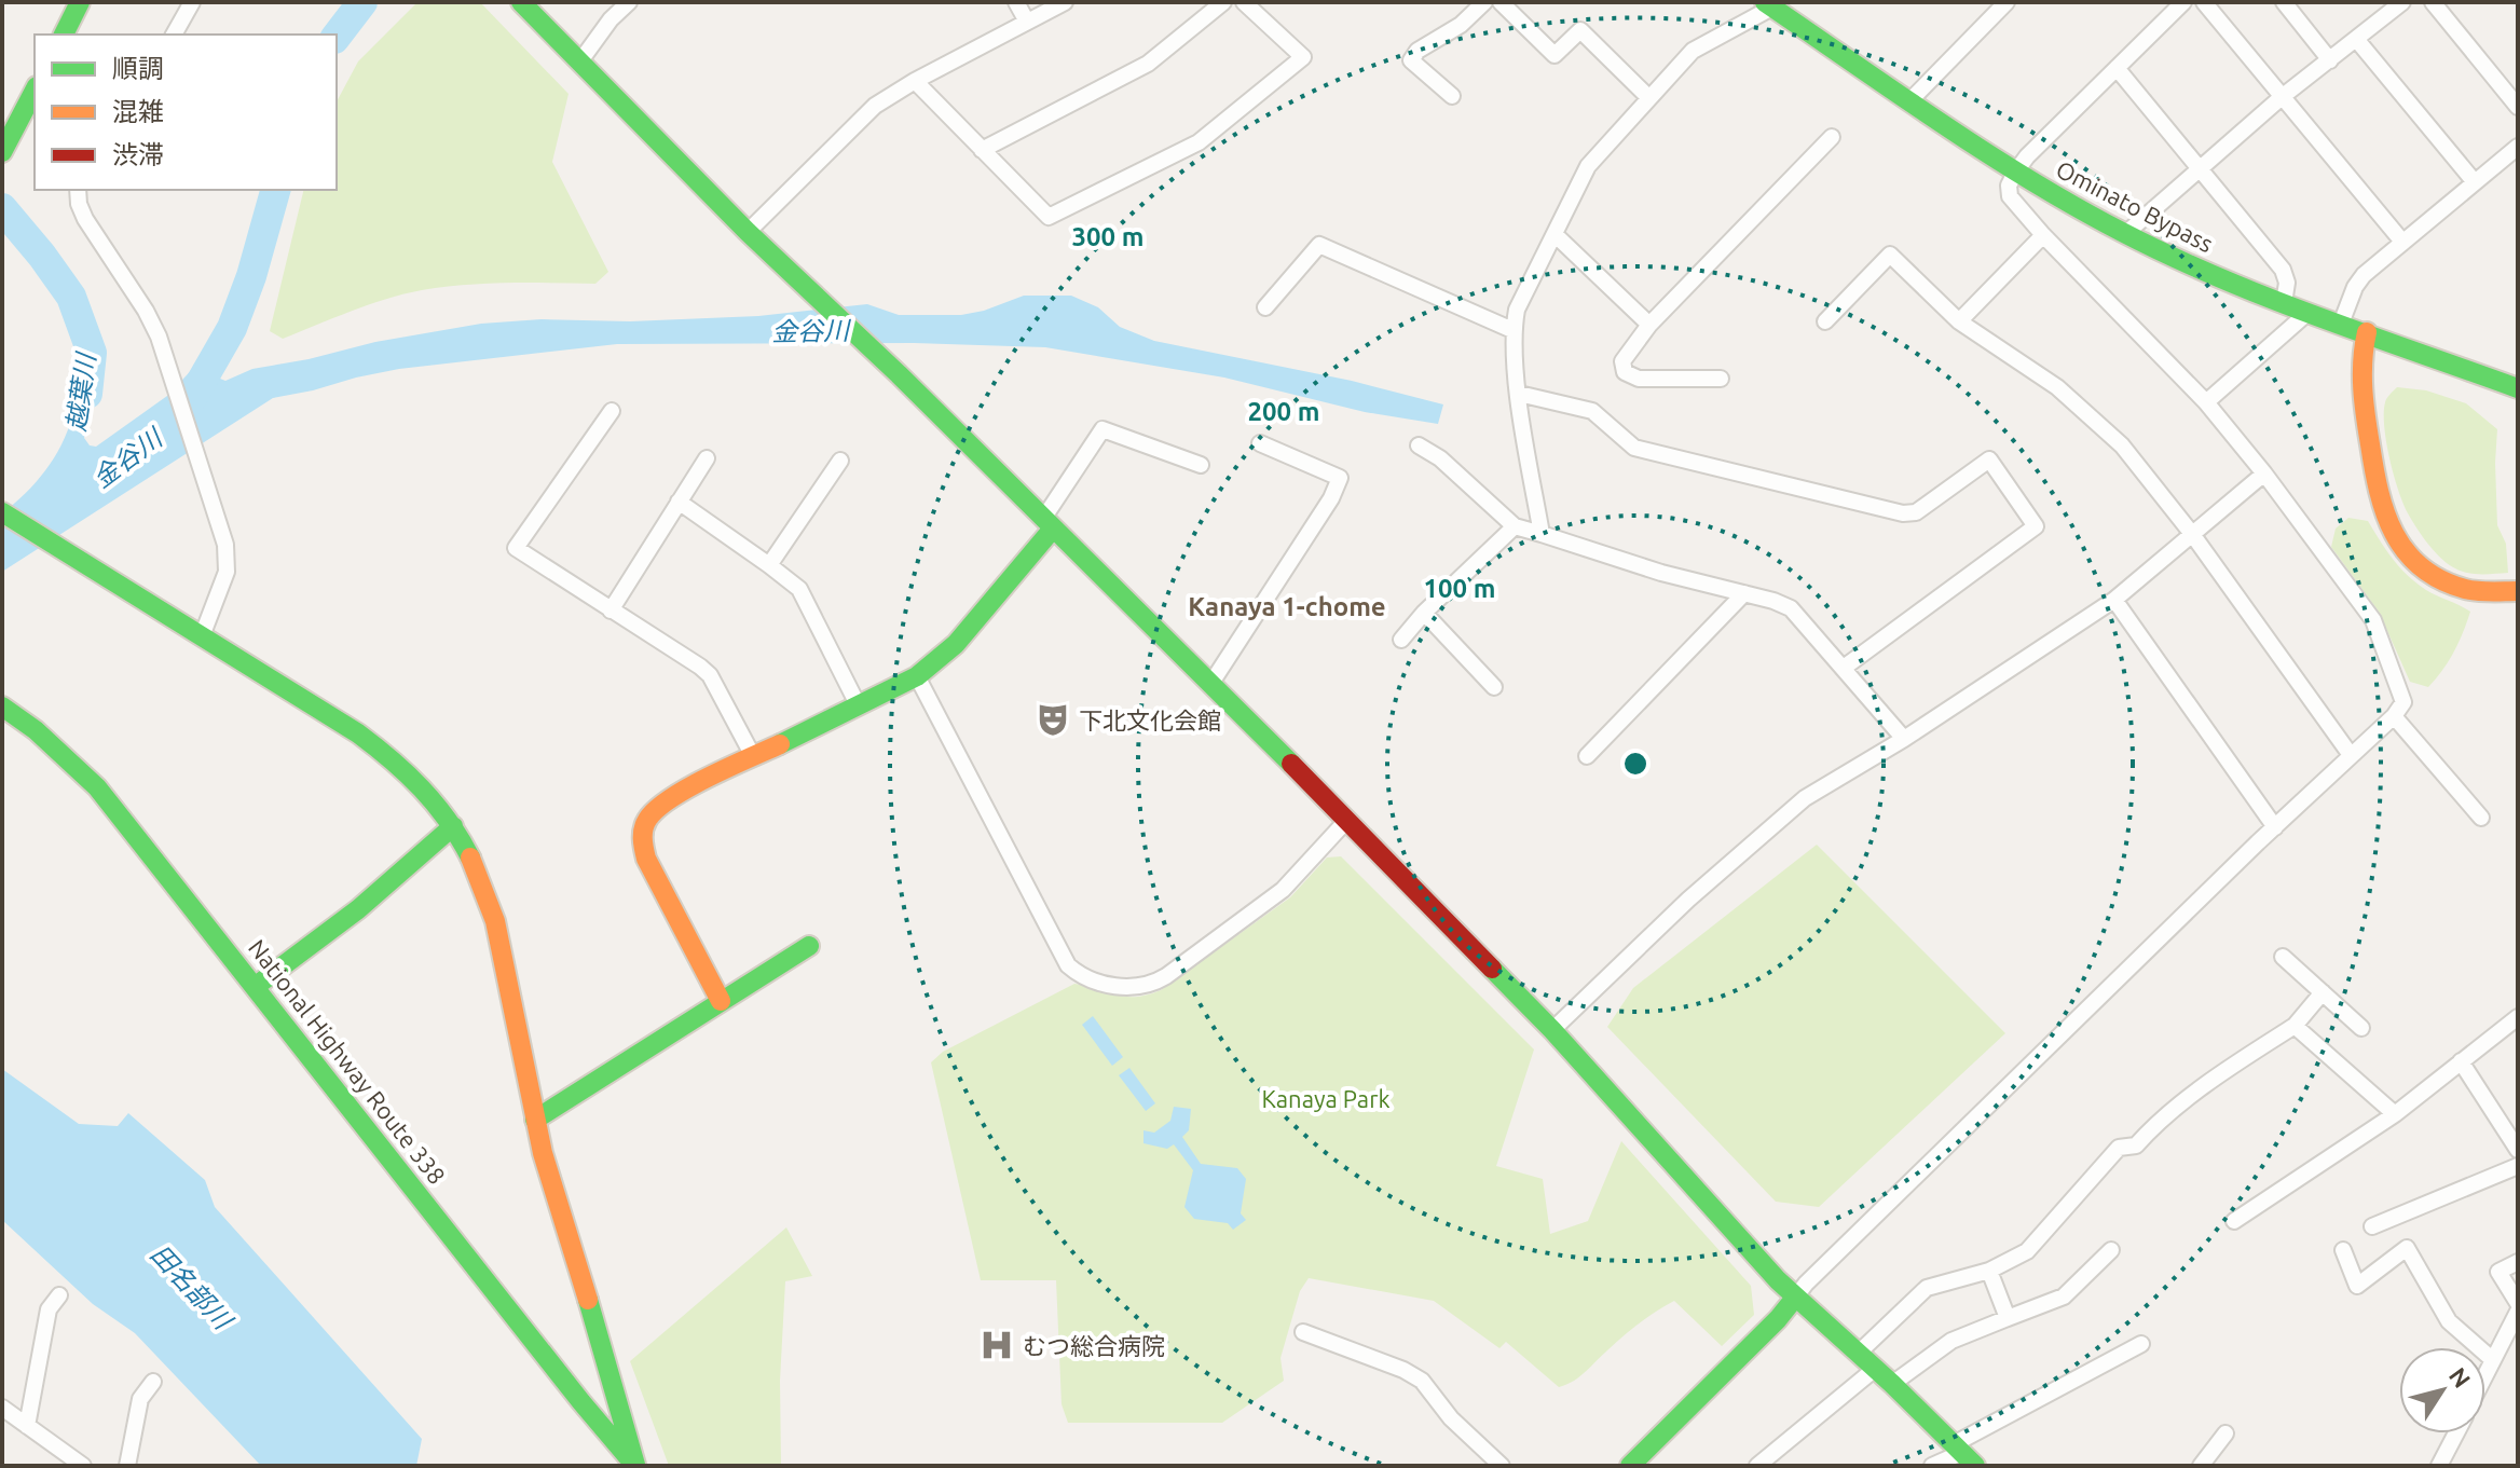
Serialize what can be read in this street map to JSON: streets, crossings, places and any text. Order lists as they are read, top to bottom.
{
  "streets": {
    "main road": ["Ominato Bypass", "National Highway Route 338"]
  },
  "districts": ["Kanaya 1-chome"],
  "water": ["金谷川", "越葉川", "田名部川"],
  "parks": ["Kanaya Park"],
  "places": {
    "theatre": ["下北文化会館"],
    "hospital": ["むつ総合病院"]
  },
  "legend": ["順調", "混雑", "渋滞"],
  "north": "top right",
  "rings": ["300 m", "200 m", "100 m"]
}
